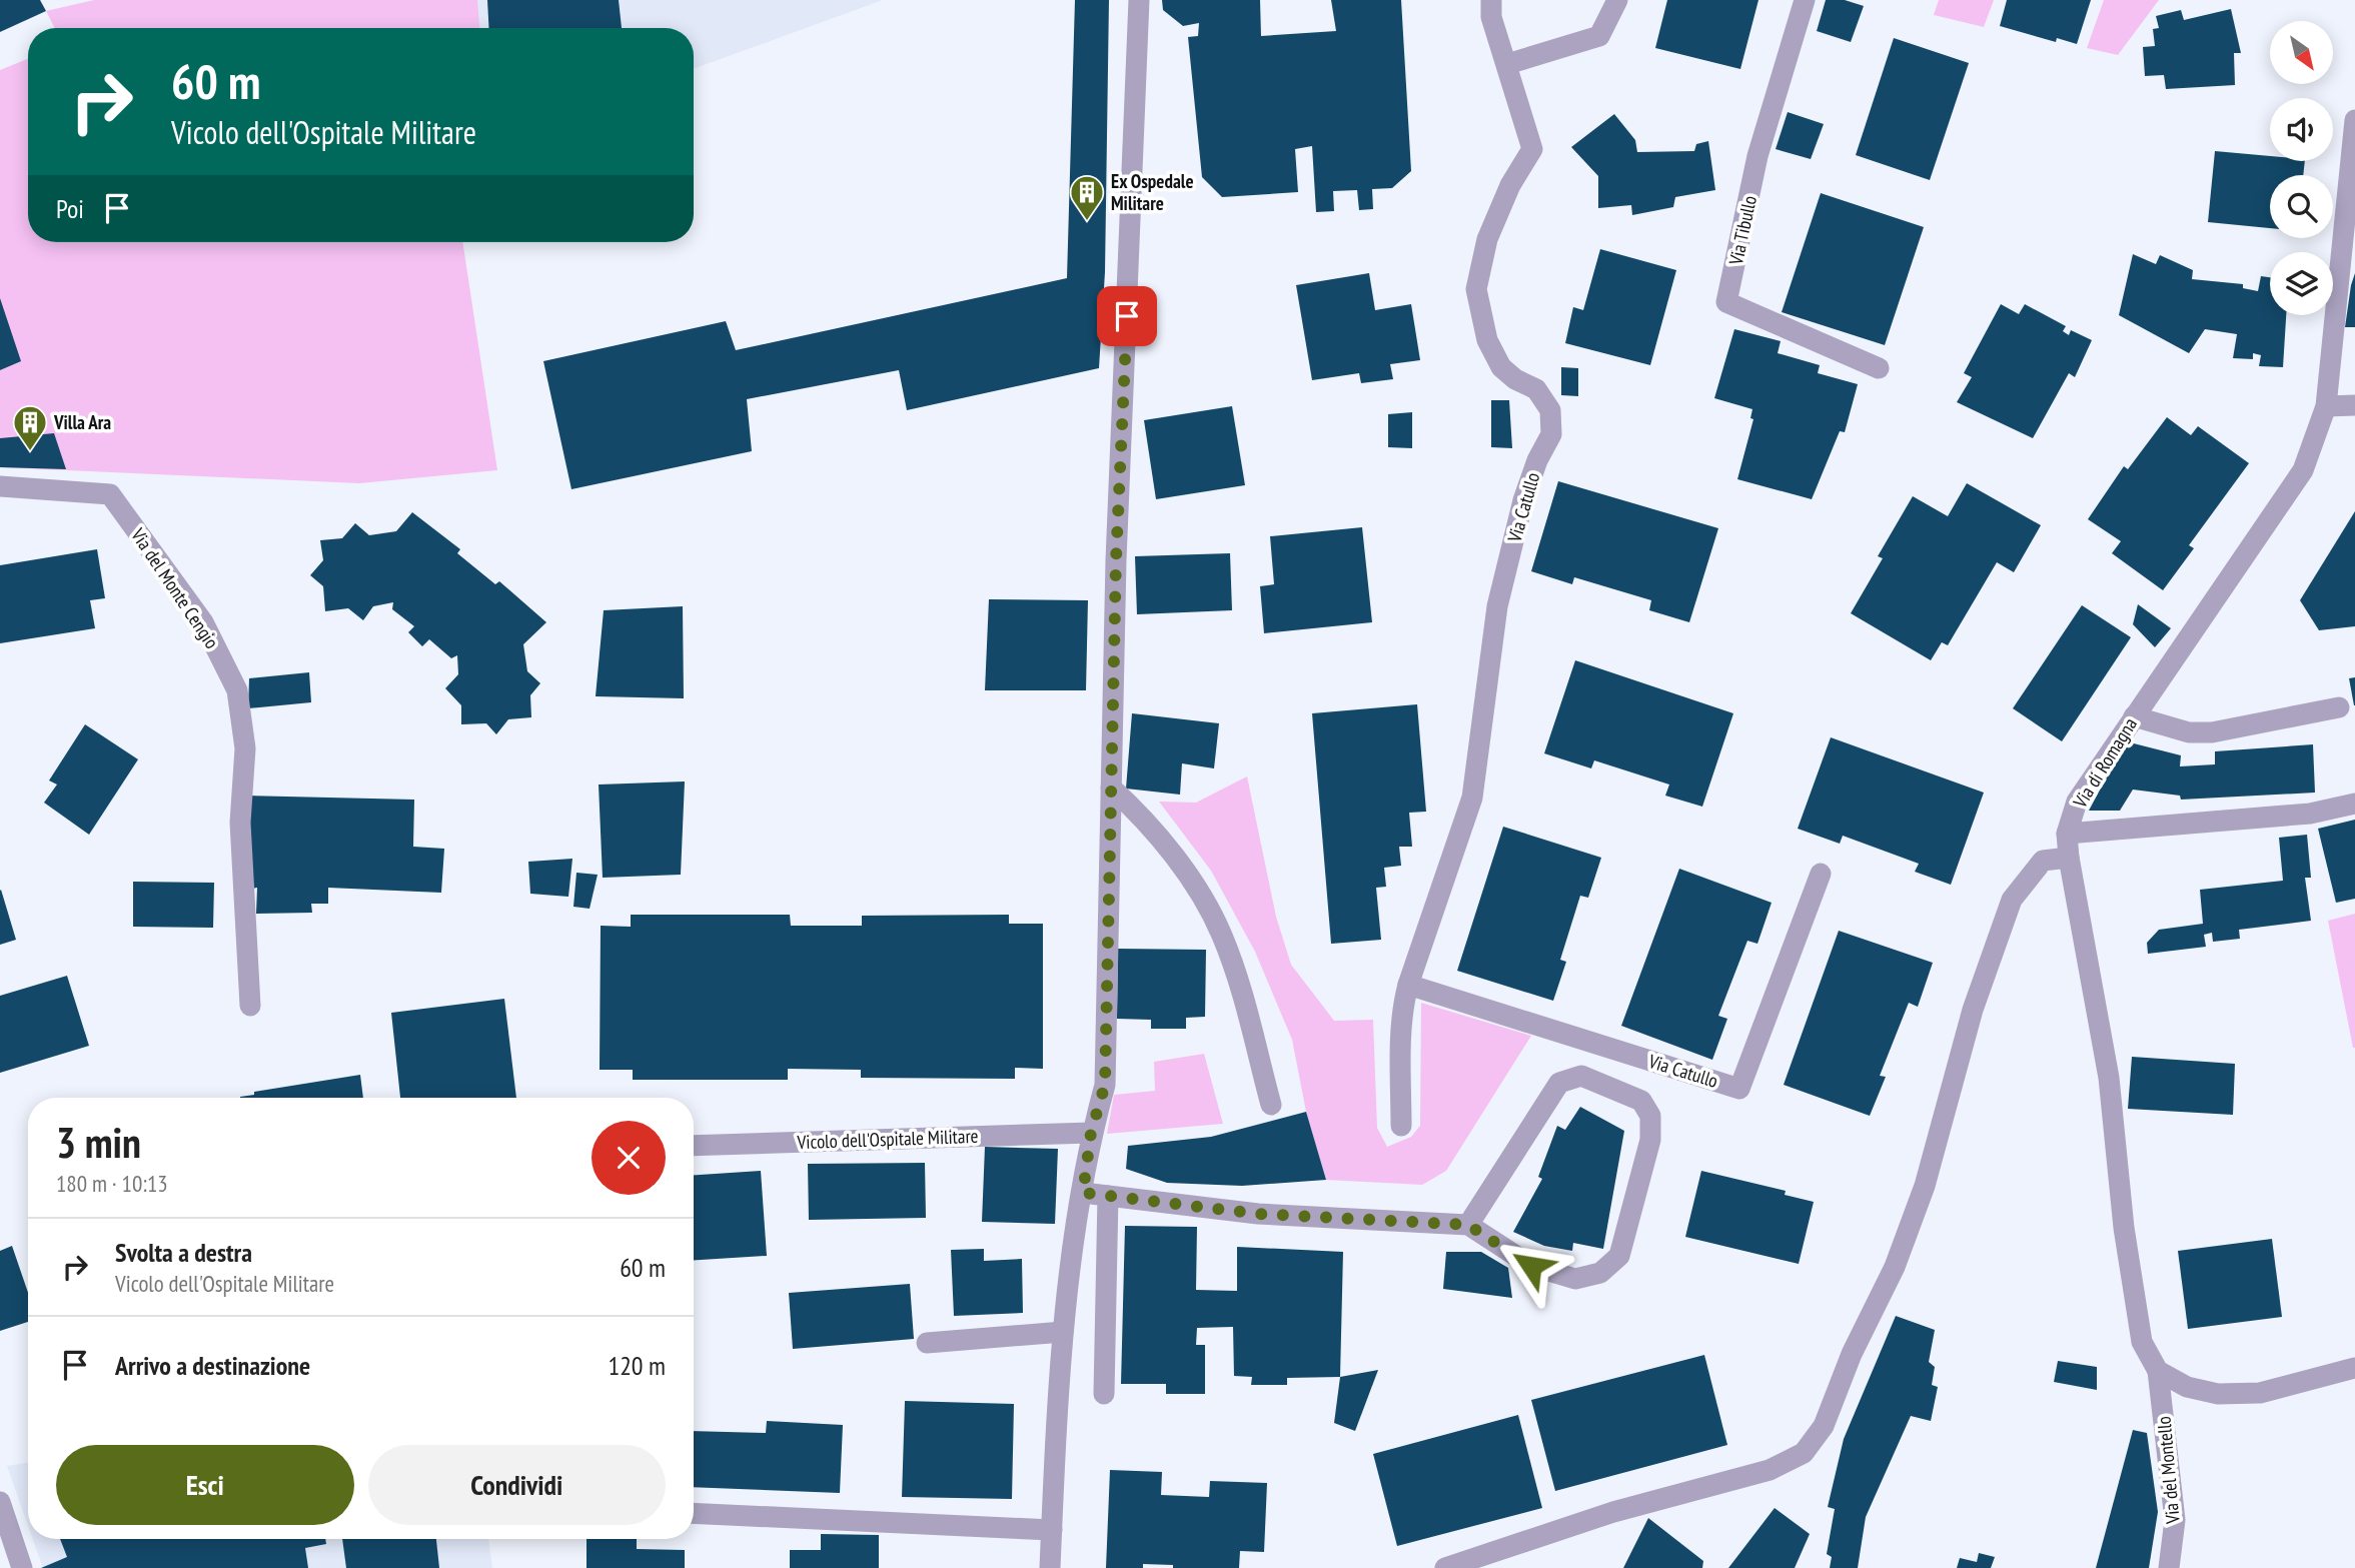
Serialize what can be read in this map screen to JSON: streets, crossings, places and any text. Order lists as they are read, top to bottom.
{
  "streets": {
    "street": [
      "Via Tibullo",
      "Via Catullo",
      "Via del Monte Cengio",
      "Via di Romagna",
      "Vicolo dell'Ospitale Militare",
      "Via del Montello"
    ]
  },
  "crossings": [
    ["Via di Romagna", "Via del Montello"]
  ],
  "places": {
    "building": ["Ex Ospedale Militare", "Villa Ara"]
  },
  "north": "bottom right",
  "page": {
    "turn": ["60 m", "Vicolo dell'Ospitale Militare"],
    "then": "Poi",
    "heading": ["3 min", "180 m · 10:13"],
    "list": [
      {
        "name": "Svolta a destra",
        "note": "Vicolo dell'Ospitale Militare",
        "value": "60 m"
      },
      {
        "name": "Arrivo a destinazione",
        "value": "120 m"
      }
    ],
    "buttons": ["Esci", "Condividi"]
  }
}
